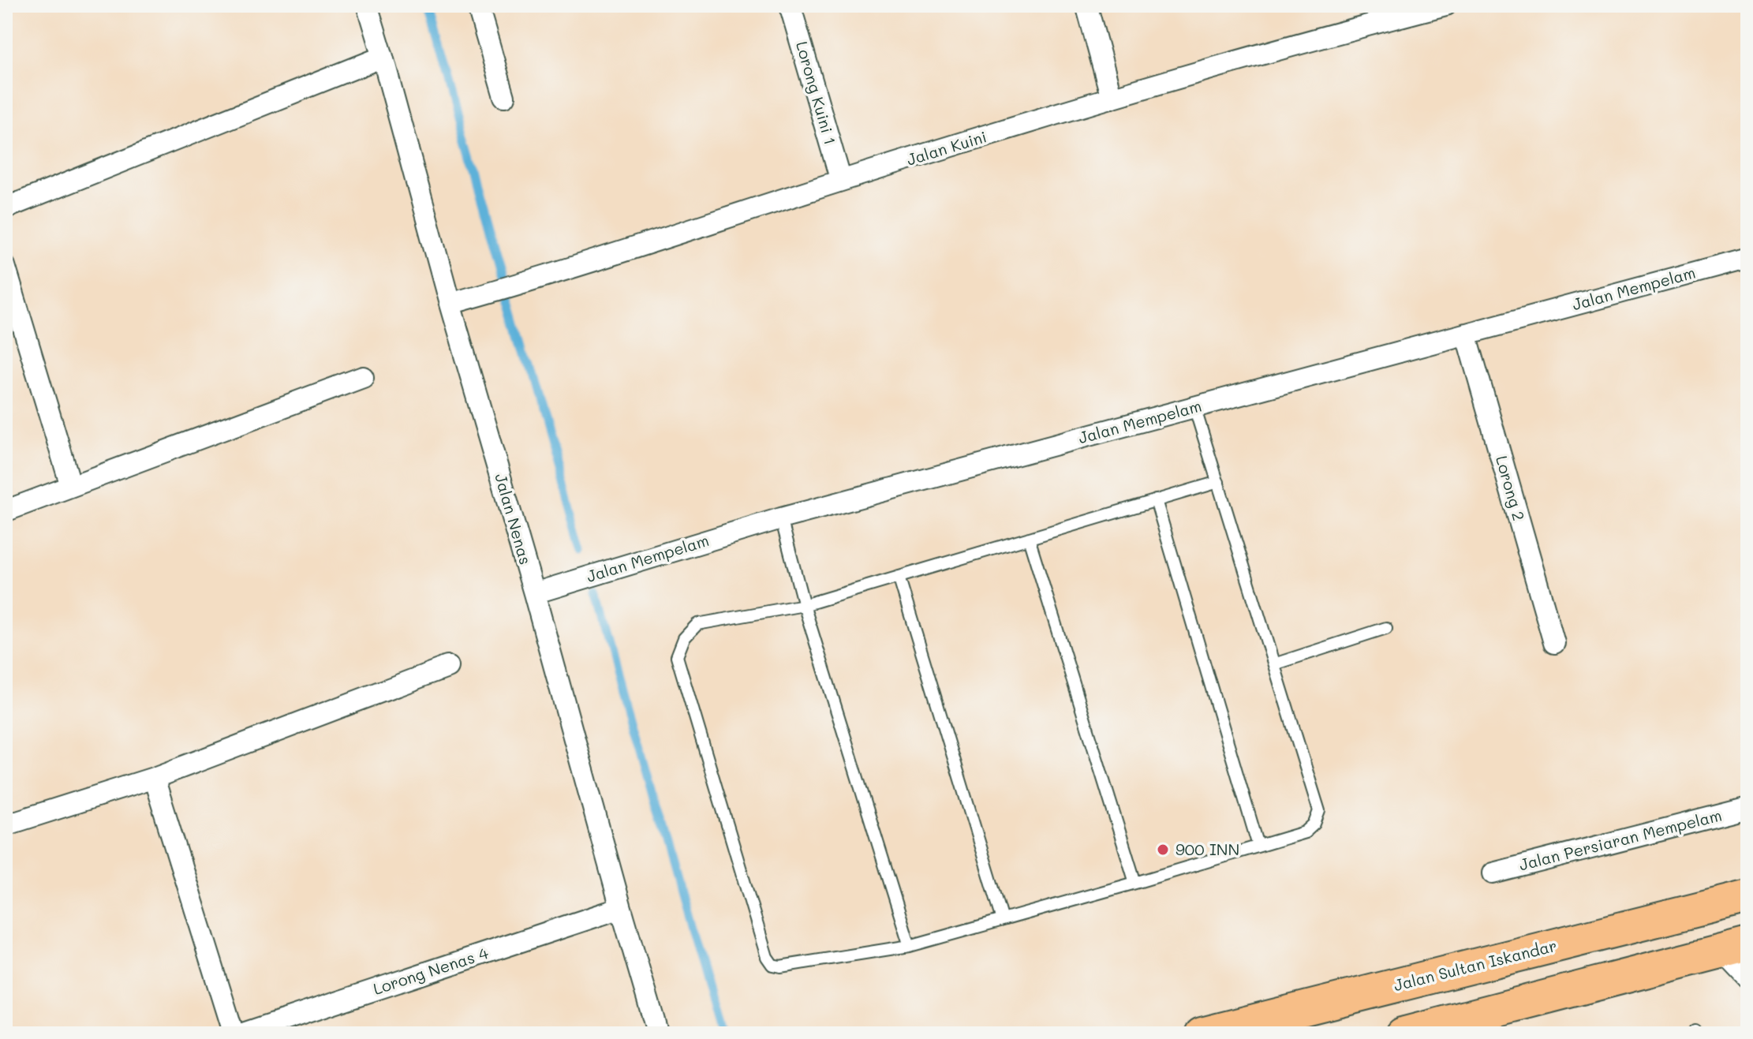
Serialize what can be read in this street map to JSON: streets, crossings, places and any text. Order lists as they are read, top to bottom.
{
  "streets": {
    "main road": ["Jalan Sultan Iskandar"],
    "street": [
      "Lorong Kuini 1",
      "Jalan Kuini",
      "Jalan Mempelam",
      "Lorong 2",
      "Jalan Nenas",
      "Jalan Persiaran Mempelam",
      "Lorong Nenas 4"
    ]
  },
  "crossings": [
    ["Lorong Kuini 1", "Jalan Kuini"],
    ["Jalan Kuini", "Jalan Nenas"],
    ["Jalan Mempelam", "Lorong 2"],
    ["Jalan Mempelam", "Jalan Nenas"],
    ["Jalan Nenas", "Lorong Nenas 4"]
  ],
  "places": ["900 INN"]
}
